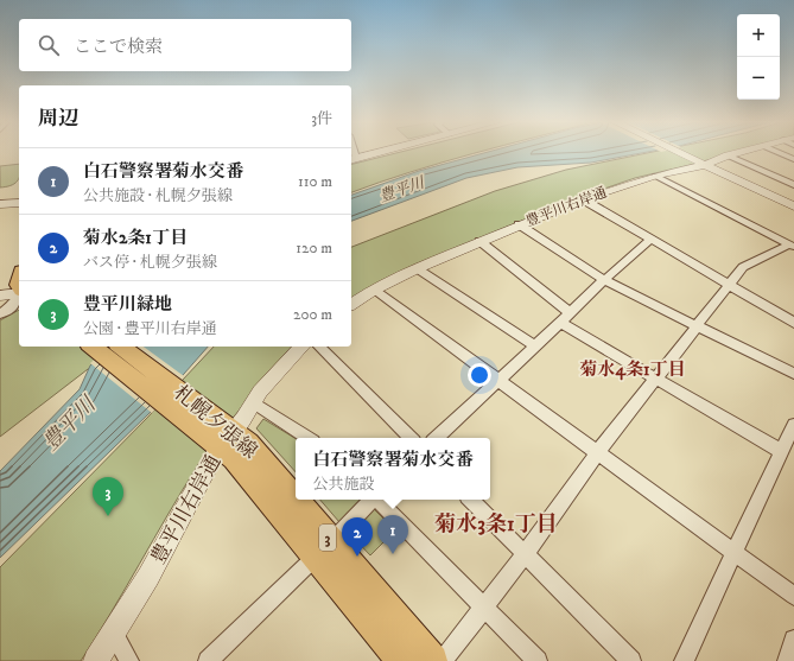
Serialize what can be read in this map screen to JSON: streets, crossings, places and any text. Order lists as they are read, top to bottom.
{
  "streets": {
    "main road": ["札幌夕張線", "3"],
    "street": ["豊平川右岸通"]
  },
  "crossings": [
    ["豊平川右岸通", "札幌夕張線"]
  ],
  "districts": ["菊水4条1丁目", "菊水3条1丁目"],
  "water": ["豊平川"],
  "page": {
    "map_buttons": ["+", "−"],
    "search": "ここで検索",
    "heading": ["周辺", "3件"],
    "list": [
      {
        "mark": "1",
        "name": "白石警察署菊水交番",
        "note": "公共施設 · 札幌夕張線",
        "value": "110 m"
      },
      {
        "mark": "2",
        "name": "菊水2条1丁目",
        "note": "バス停 · 札幌夕張線",
        "value": "120 m"
      },
      {
        "mark": "3",
        "name": "豊平川緑地",
        "note": "公園 · 豊平川右岸通",
        "value": "200 m"
      }
    ],
    "popup": ["白石警察署菊水交番", "公共施設"],
    "pins": ["3", "1", "2"]
  }
}
